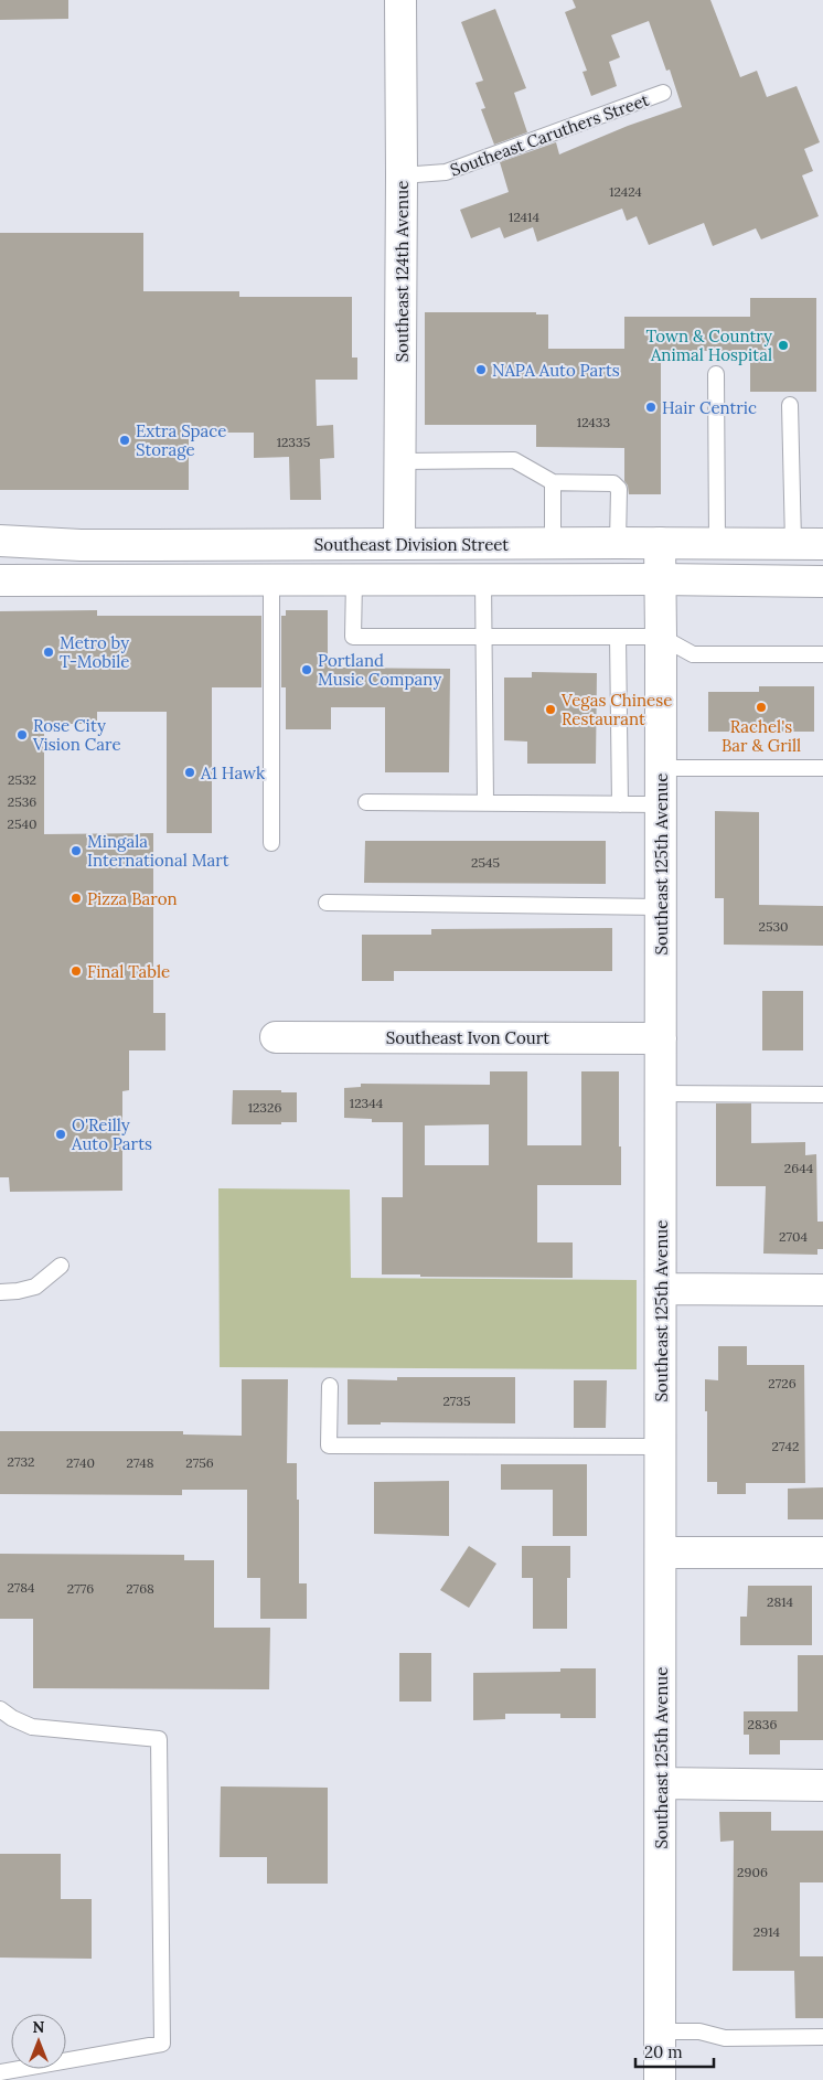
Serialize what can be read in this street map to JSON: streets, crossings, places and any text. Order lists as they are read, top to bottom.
{
  "streets": {
    "street": [
      "Southeast 124th Avenue",
      "Southeast Division Street",
      "Southeast 125th Avenue",
      "Southeast Ivon Court"
    ],
    "lane": ["Southeast Caruthers Street"]
  },
  "crossings": [
    ["Southeast Caruthers Street", "Southeast 124th Avenue"],
    ["Southeast 124th Avenue", "Southeast Division Street"],
    ["Southeast Division Street", "Southeast 125th Avenue"],
    ["Southeast 125th Avenue", "Southeast Ivon Court"]
  ],
  "places": [
    "Town & Country Animal Hospital",
    "NAPA Auto Parts",
    "Hair Centric",
    "Extra Space Storage",
    "Metro by T-Mobile",
    "Portland Music Company",
    "Rachel's Bar & Grill",
    "Vegas Chinese Restaurant",
    "Rose City Vision Care",
    "A1 Hawk",
    "Mingala International Mart",
    "Pizza Baron",
    "Final Table",
    "O'Reilly Auto Parts"
  ],
  "house_numbers": [
    "12424",
    "12414",
    "12433",
    "12335",
    "2532",
    "2536",
    "2540",
    "2545",
    "2530",
    "12344",
    "12326",
    "2644",
    "2704",
    "2726",
    "2735",
    "2742",
    "2732",
    "2740",
    "2748",
    "2756",
    "2784",
    "2776",
    "2768",
    "2814",
    "2836",
    "2906",
    "2914"
  ],
  "scale_bar": "20 m",
  "north": "top"
}
